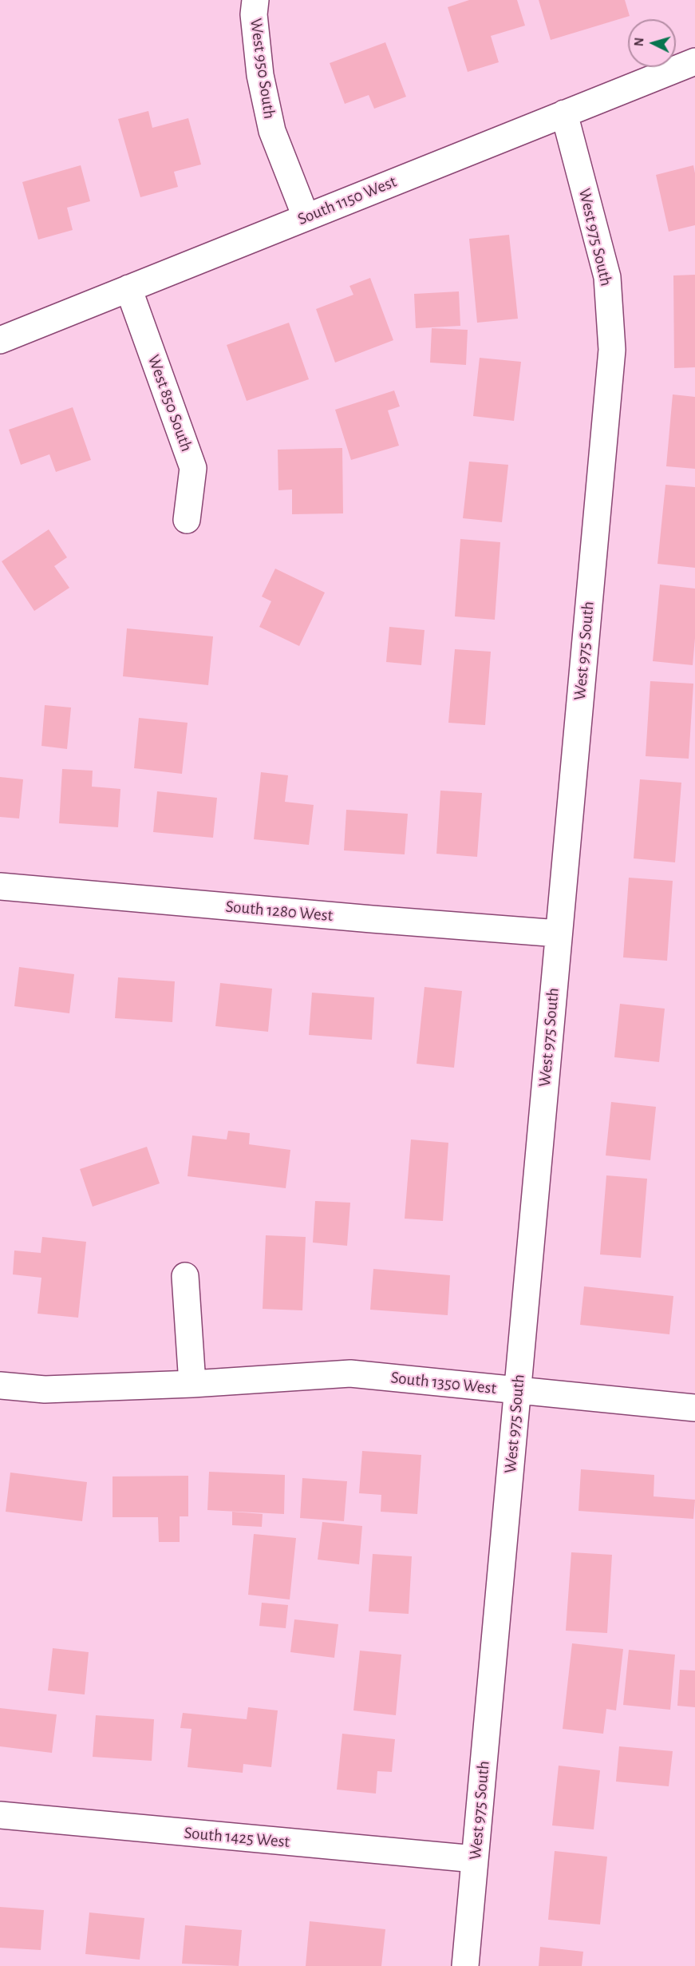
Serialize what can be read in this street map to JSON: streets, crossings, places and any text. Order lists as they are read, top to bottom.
{
  "streets": {
    "street": [
      "West 950 South",
      "South 1150 West",
      "West 975 South",
      "West 850 South",
      "South 1280 West",
      "South 1350 West",
      "South 1425 West"
    ]
  },
  "crossings": [
    ["West 950 South", "South 1150 West"],
    ["South 1150 West", "West 975 South"],
    ["South 1150 West", "West 850 South"],
    ["West 975 South", "South 1280 West"],
    ["West 975 South", "South 1350 West"],
    ["West 975 South", "South 1425 West"]
  ],
  "north": "left"
}
